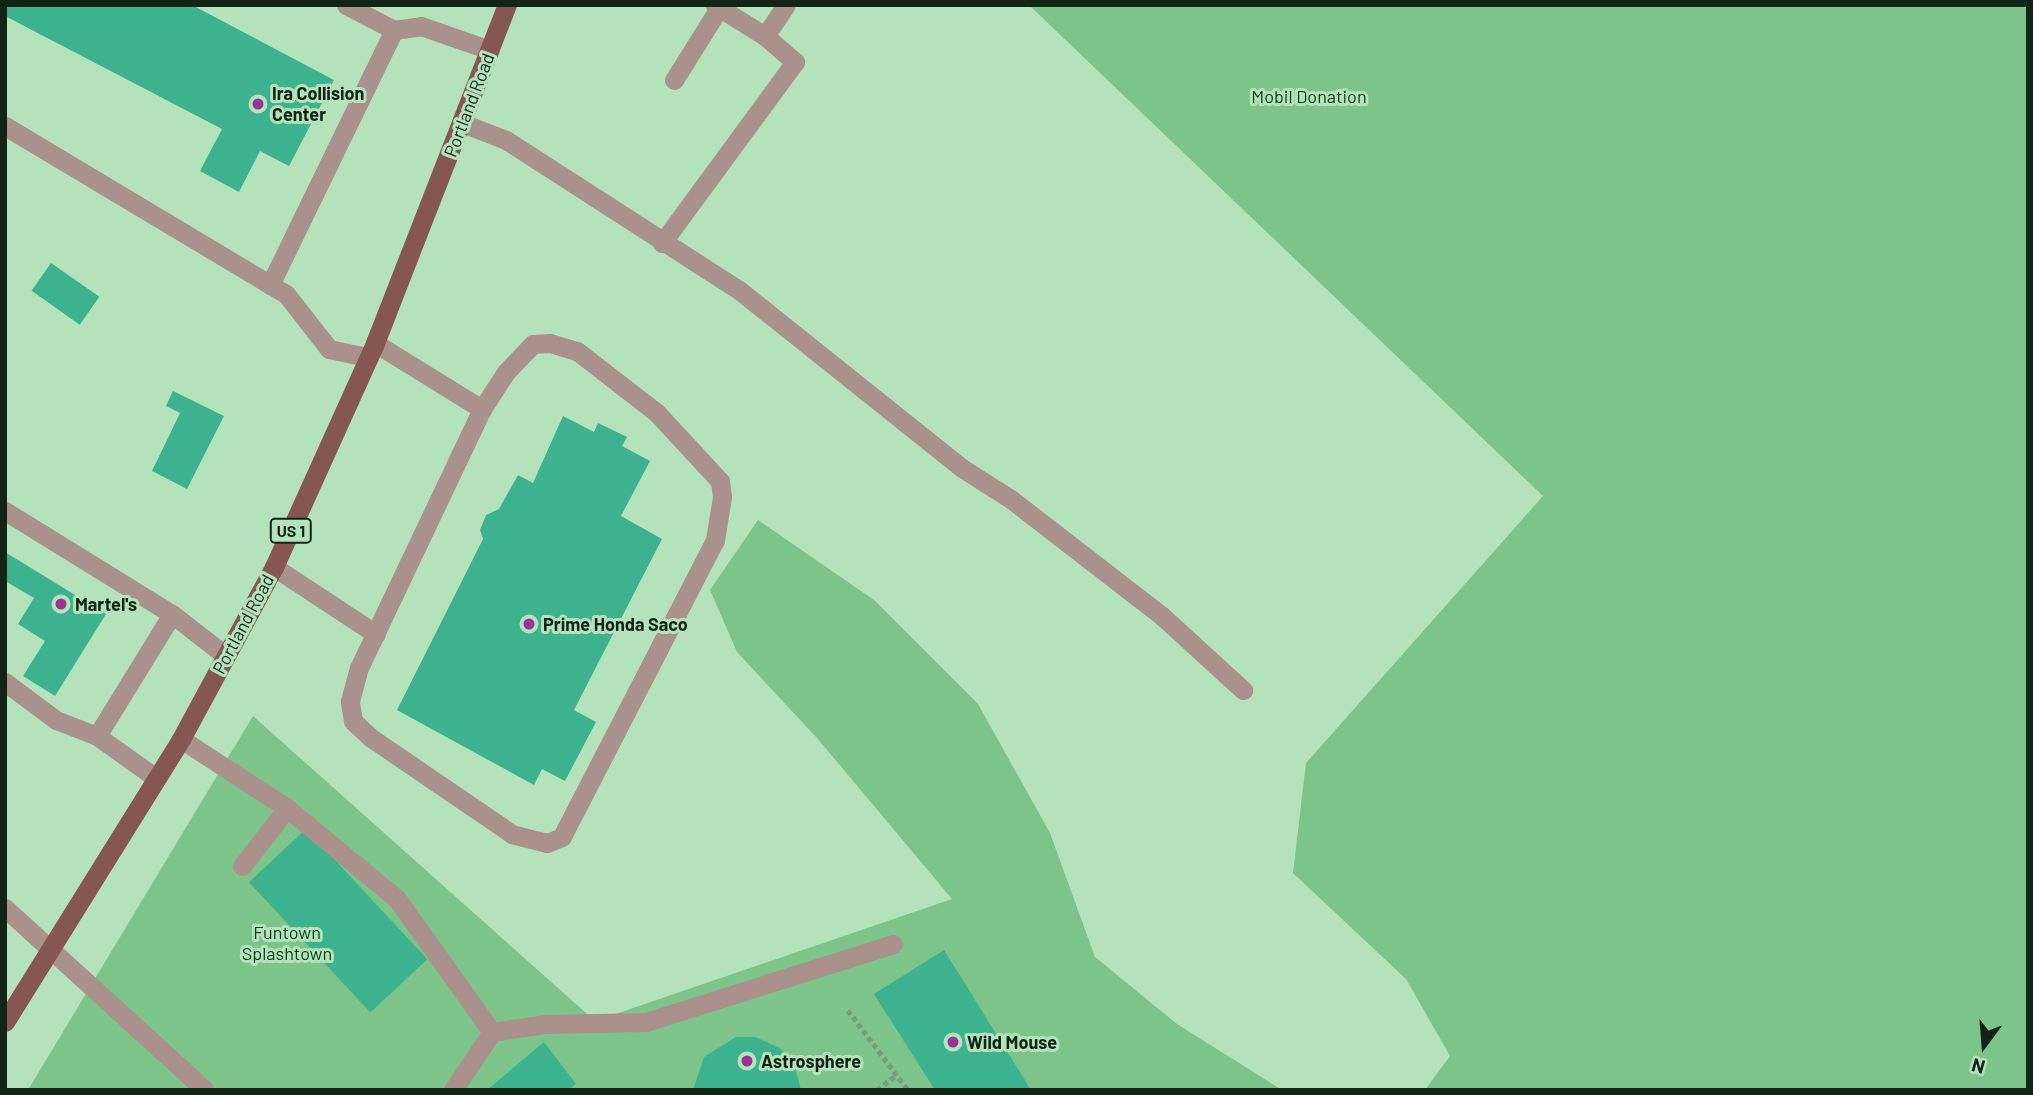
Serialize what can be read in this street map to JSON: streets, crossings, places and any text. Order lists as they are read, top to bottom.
{
  "streets": {
    "main road": ["Portland Road", "US 1"]
  },
  "parks": ["Mobil Donation", "Funtown Splashtown"],
  "places": [
    "Ira Collision Center",
    "Martel's",
    "Prime Honda Saco",
    "Wild Mouse",
    "Astrosphere"
  ],
  "north": "bottom"
}
